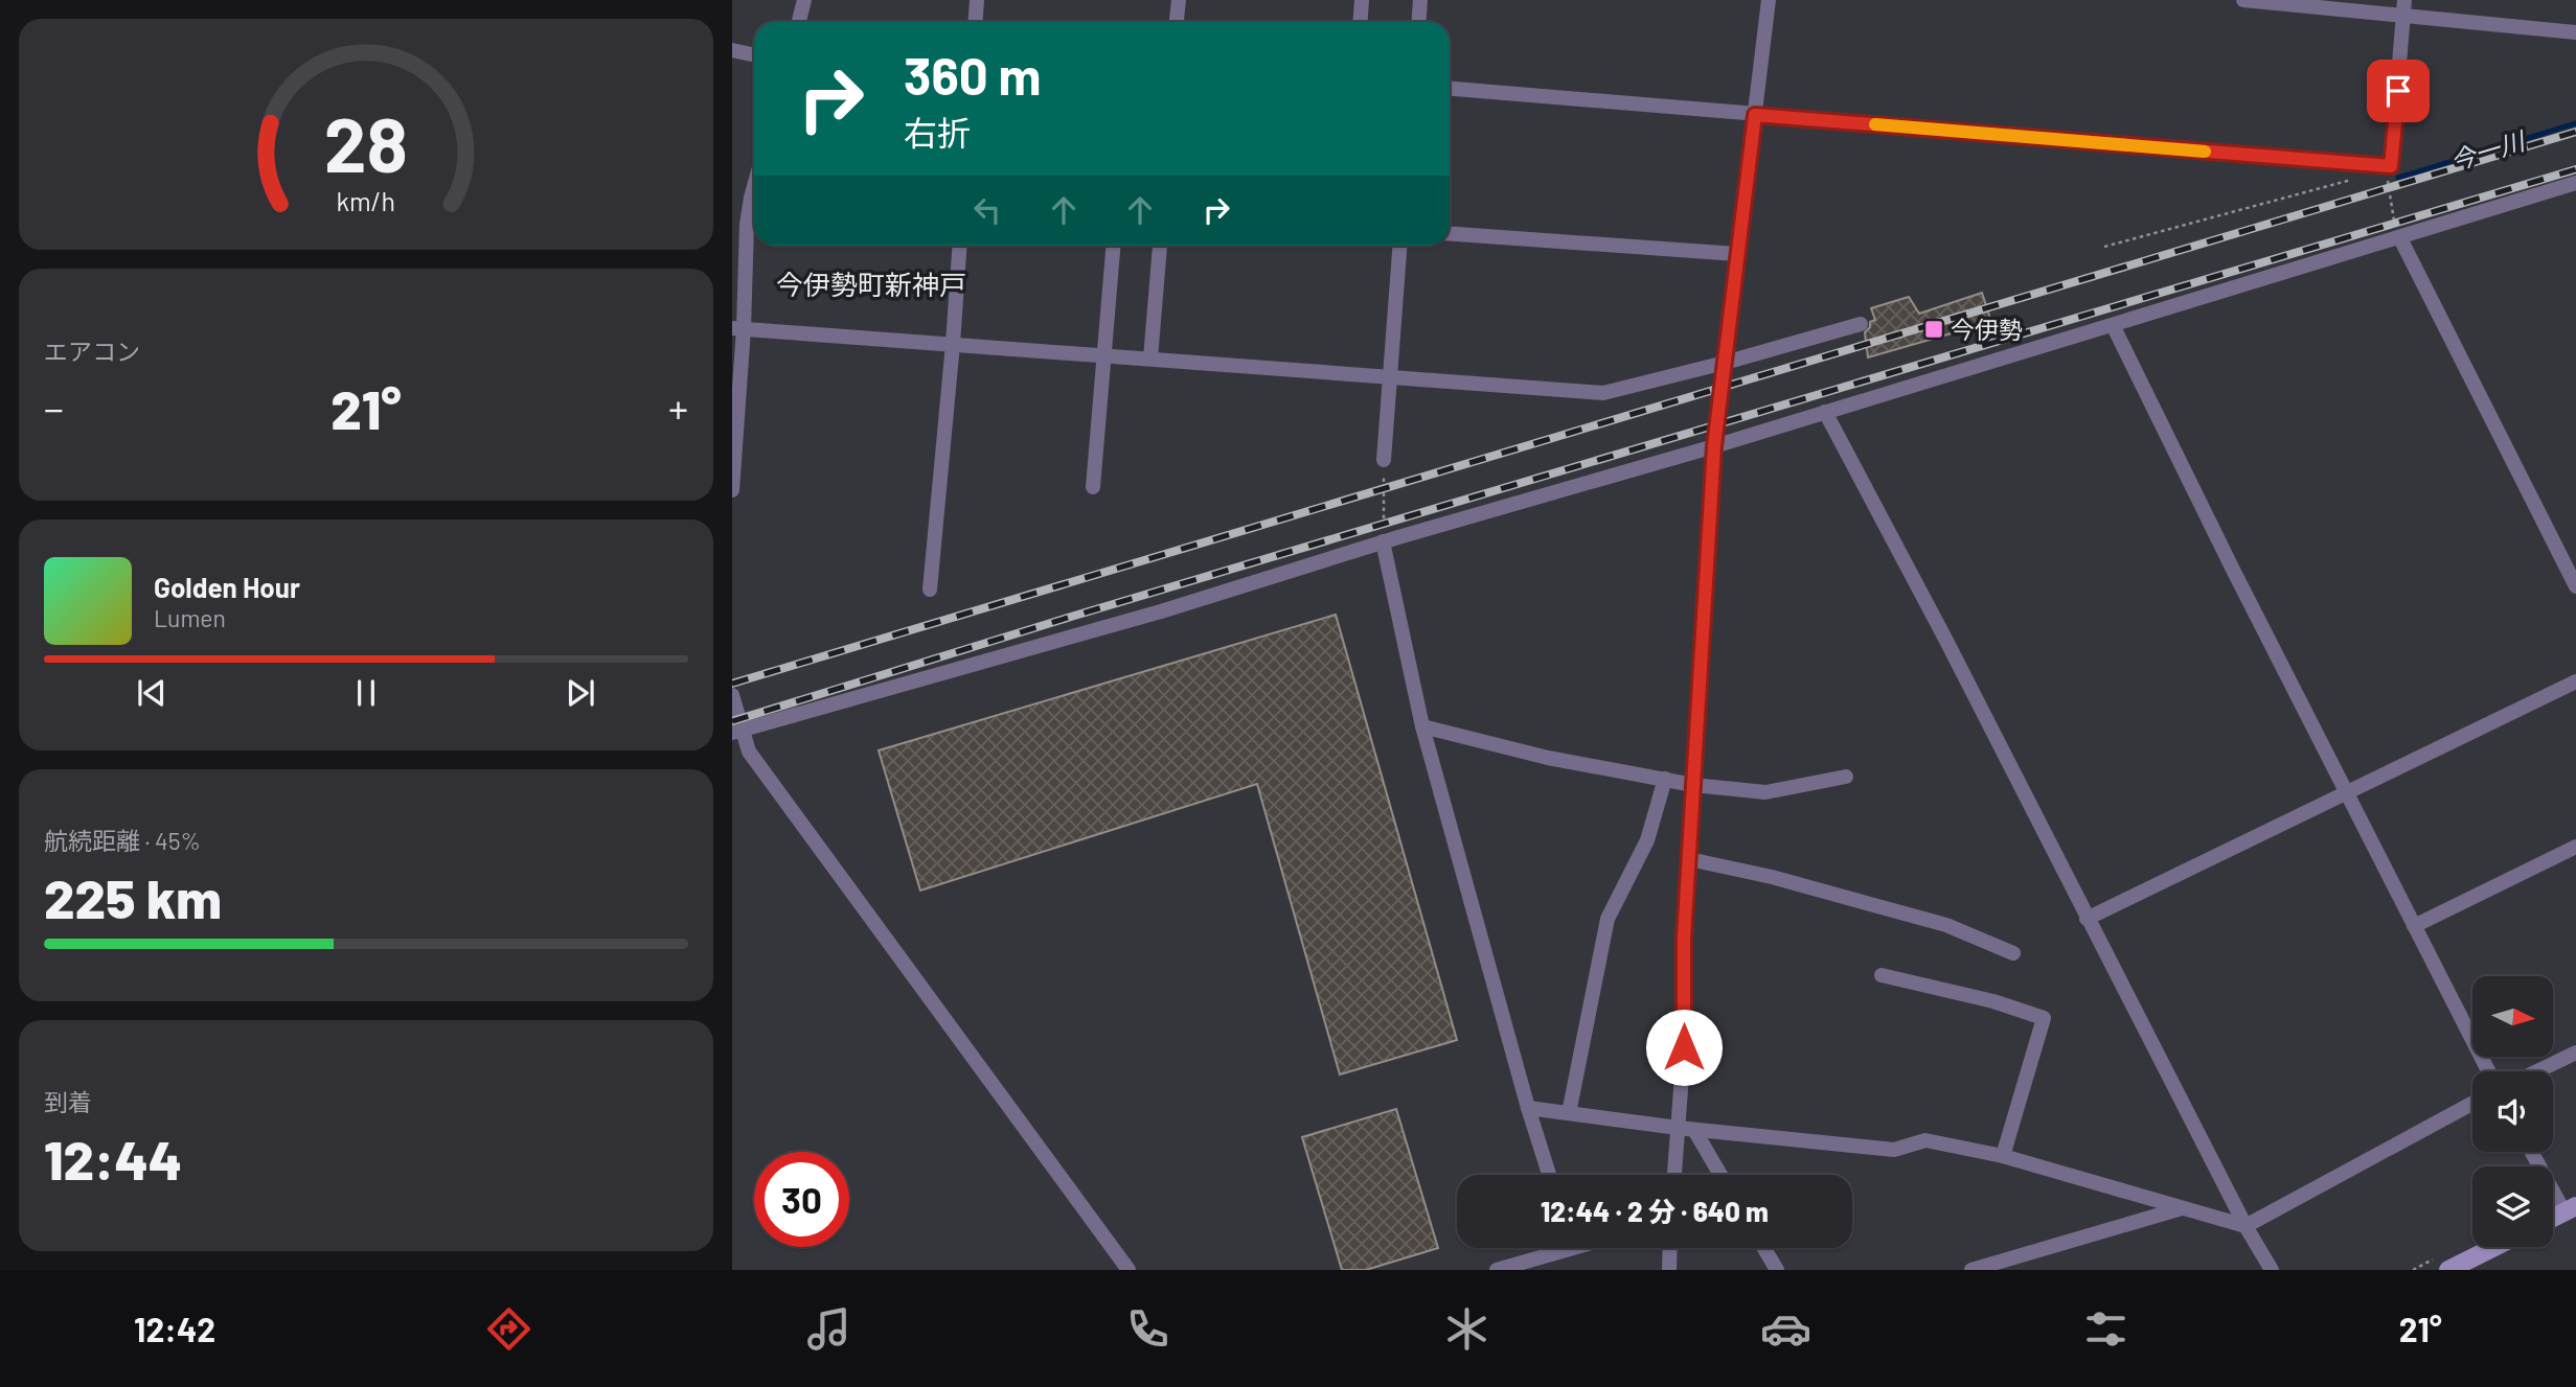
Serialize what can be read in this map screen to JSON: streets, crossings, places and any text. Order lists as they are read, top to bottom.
{
  "districts": ["今伊勢町新神戸"],
  "water": ["今一川"],
  "places": {
    "transit": ["今伊勢"]
  },
  "north": "right",
  "page": {
    "turn": ["360 m", "右折"],
    "tile": [
      "エアコン",
      ["航続距離 · 45%", "225 km"],
      ["到着", "12:44"]
    ],
    "heat": ["−", "21°", "+"],
    "song": ["Golden Hour", "Lumen"],
    "limit": "30",
    "trip": "12:44 · 2 分 · 640 m",
    "tabs": ["12:42", "21°"],
    "gauge": ["28", "km/h"]
  }
}
